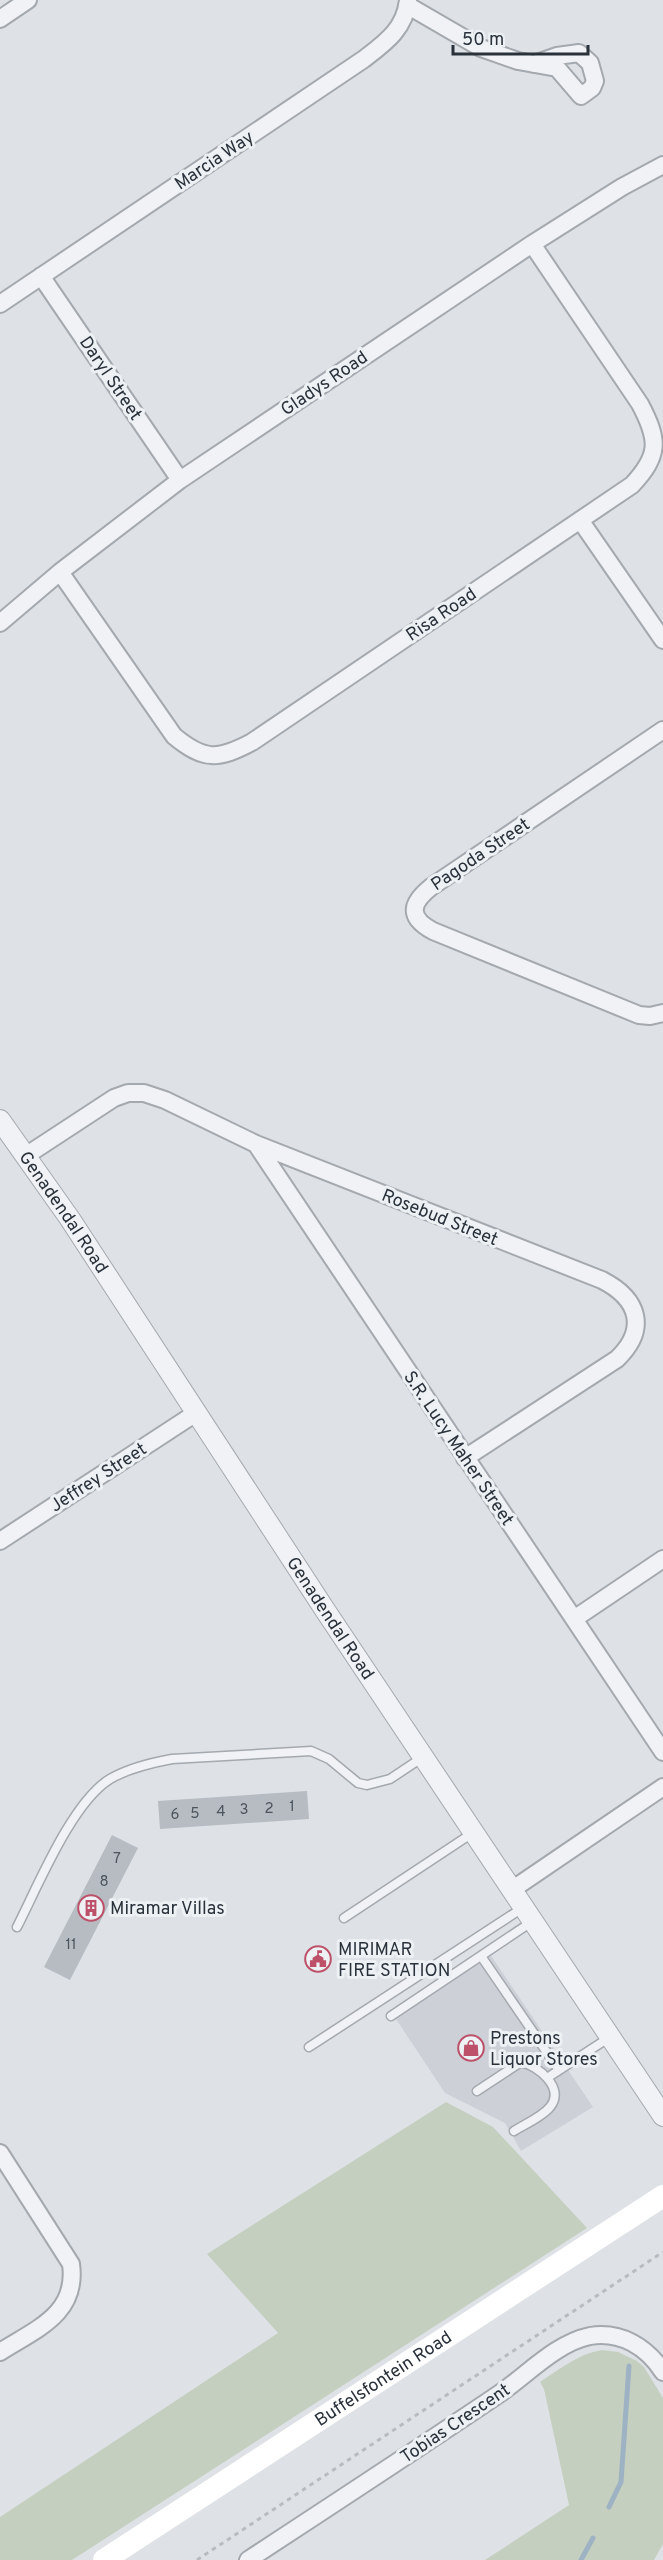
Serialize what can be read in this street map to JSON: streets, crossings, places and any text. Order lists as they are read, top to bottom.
{
  "streets": {
    "main road": ["Buffelsfontein Road"],
    "street": [
      "Marcia Way",
      "Daryl Street",
      "Gladys Road",
      "Risa Road",
      "Pagoda Street",
      "Genadendal Road",
      "Rosebud Street",
      "S.R. Lucy Maher Street",
      "Jeffrey Street",
      "Tobias Crescent"
    ]
  },
  "crossings": [
    ["Marcia Way", "Daryl Street"],
    ["Daryl Street", "Gladys Road"],
    ["Gladys Road", "Risa Road"],
    ["Genadendal Road", "Rosebud Street"],
    ["Genadendal Road", "Jeffrey Street"],
    ["Rosebud Street", "S.R. Lucy Maher Street"]
  ],
  "places": {
    "building": ["Miramar Villas"],
    "public building": ["MIRIMAR FIRE STATION"],
    "shop": ["Prestons Liquor Stores"]
  },
  "house_numbers": [
    "1",
    "2",
    "3",
    "4",
    "5",
    "6",
    "7",
    "8",
    "11"
  ],
  "scale_bar": "50 m"
}
